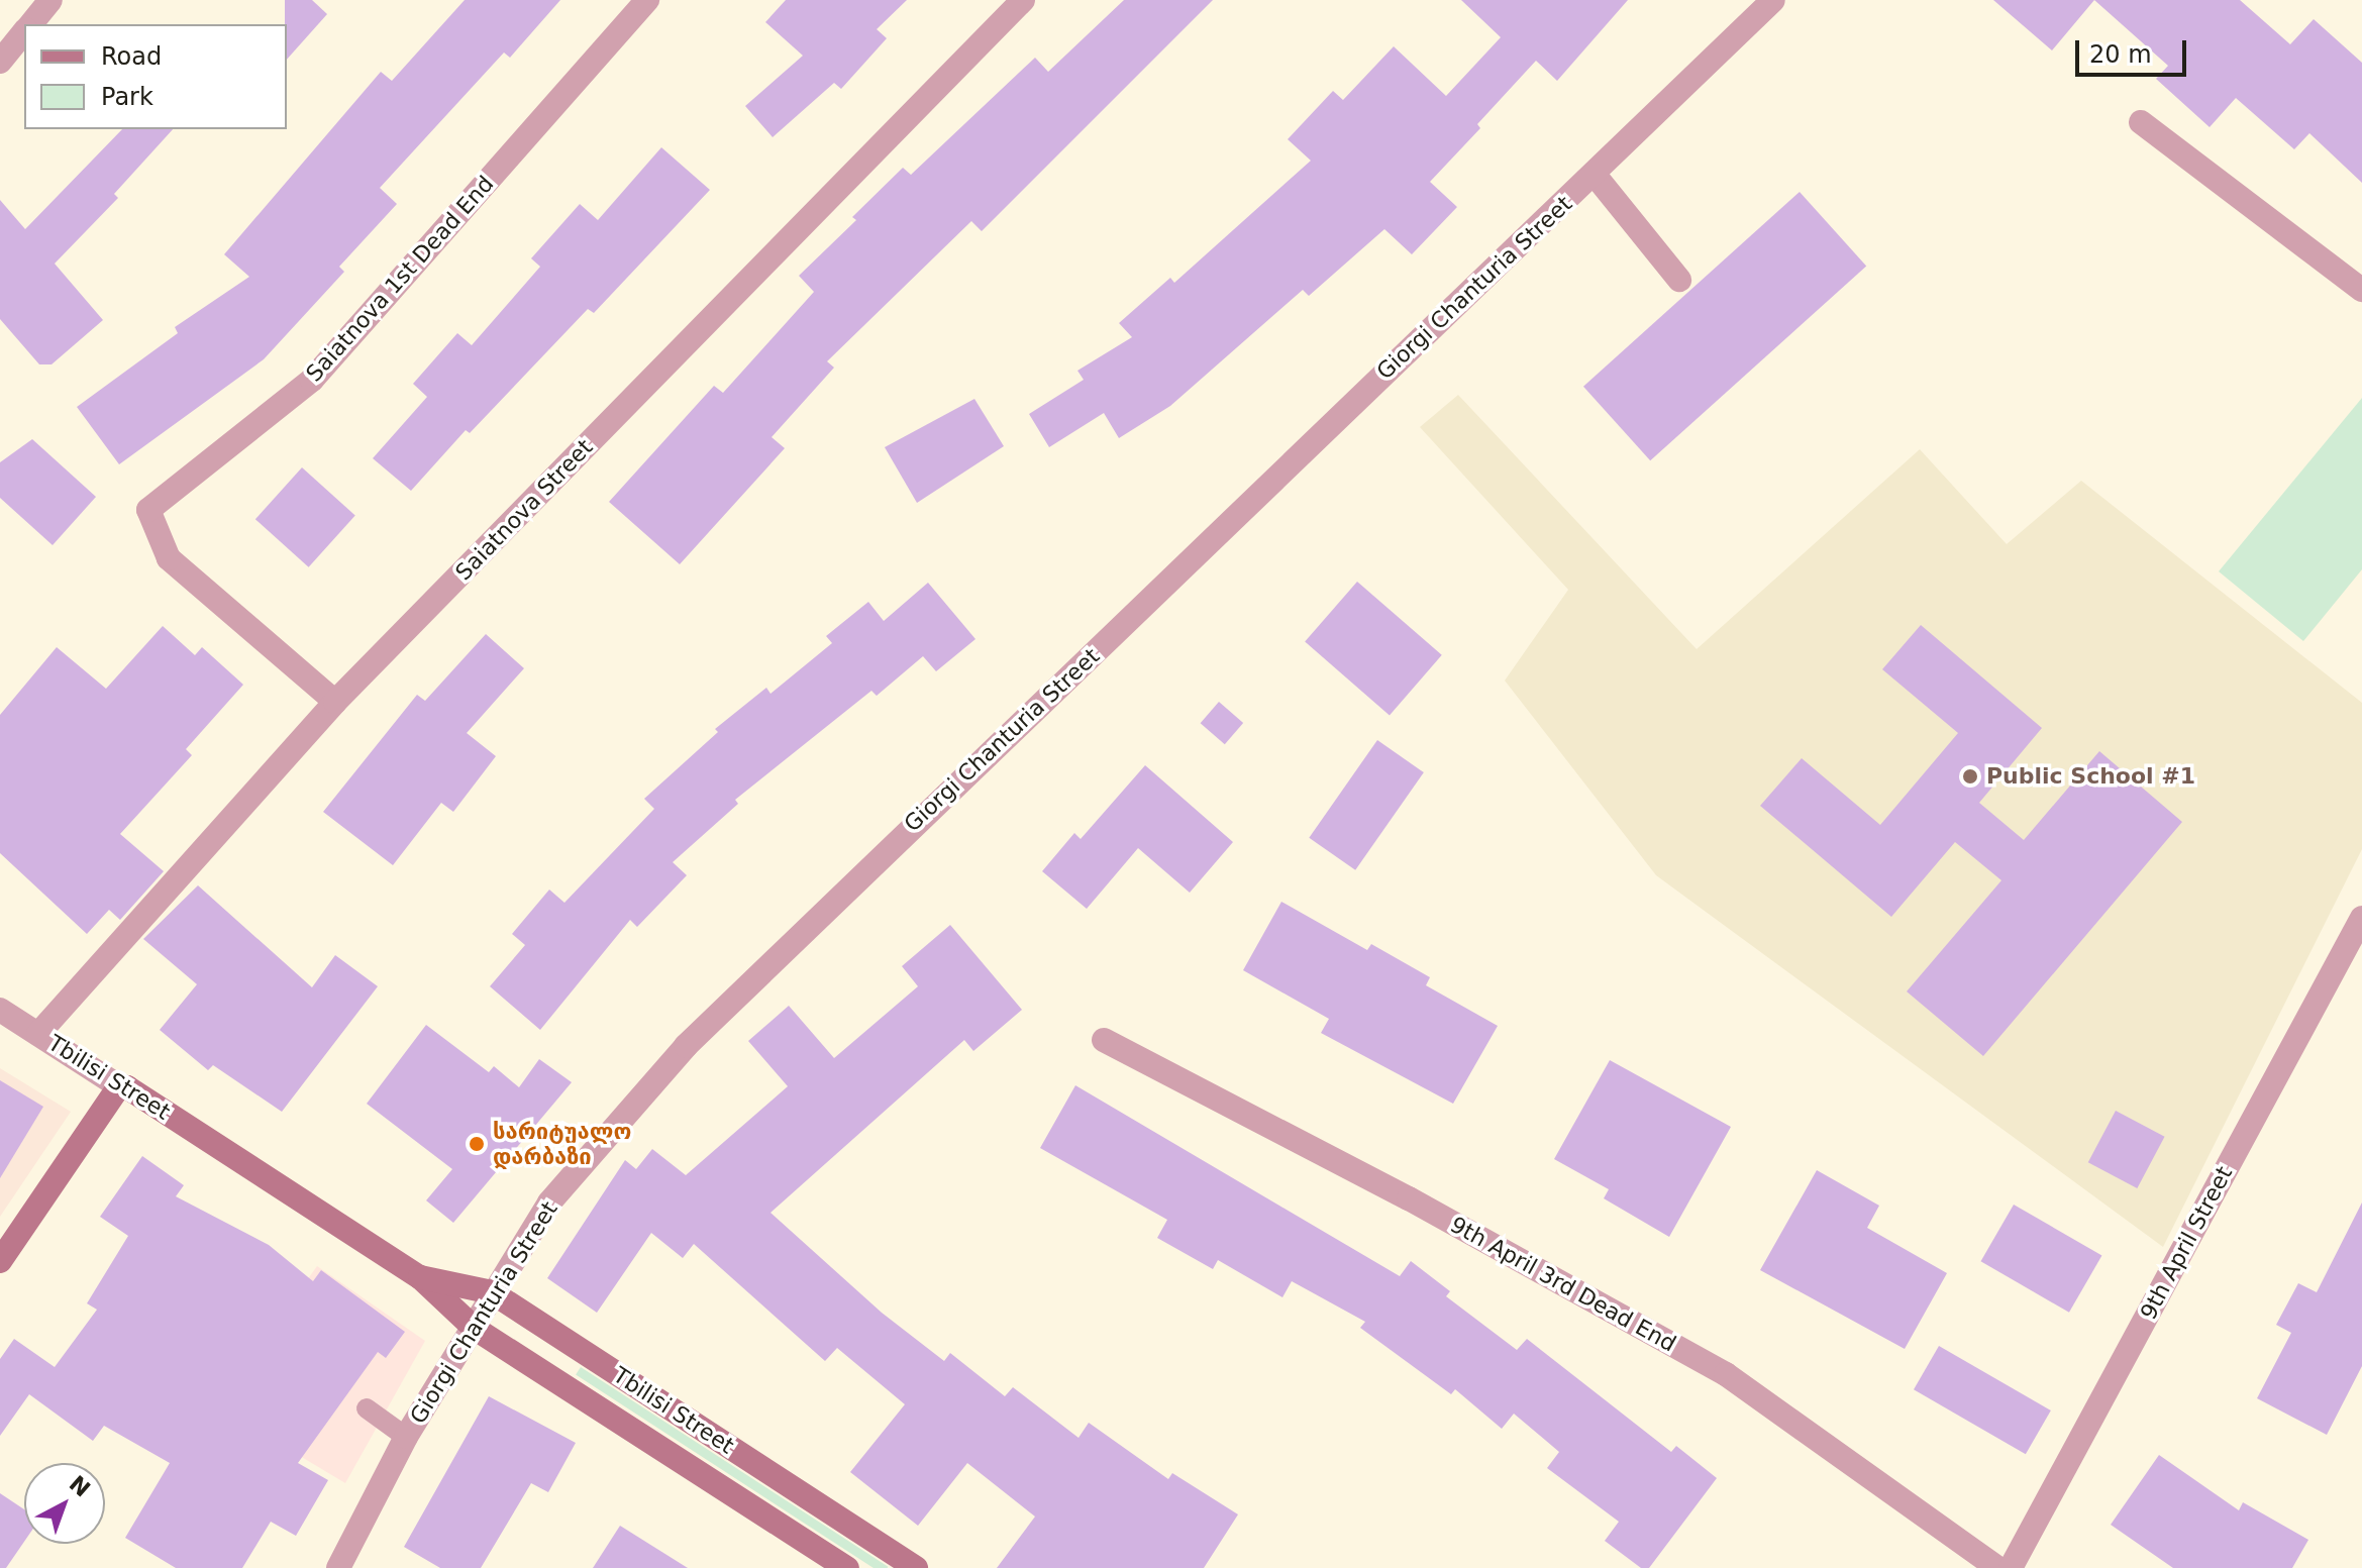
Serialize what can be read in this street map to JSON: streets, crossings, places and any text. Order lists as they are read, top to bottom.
{
  "streets": {
    "street": [
      "Saiatnova 1st Dead End",
      "Giorgi Chanturia Street",
      "Saiatnova Street",
      "Tbilisi Street",
      "9th April Street",
      "9th April 3rd Dead End"
    ]
  },
  "crossings": [
    ["Saiatnova 1st Dead End", "Saiatnova Street"],
    ["Giorgi Chanturia Street", "Tbilisi Street"],
    ["Saiatnova Street", "Tbilisi Street"]
  ],
  "places": ["Public School #1", "სარიტუალო დარბაზი"],
  "legend": ["Road", "Park"],
  "scale_bar": "20 m",
  "north": "top right"
}
